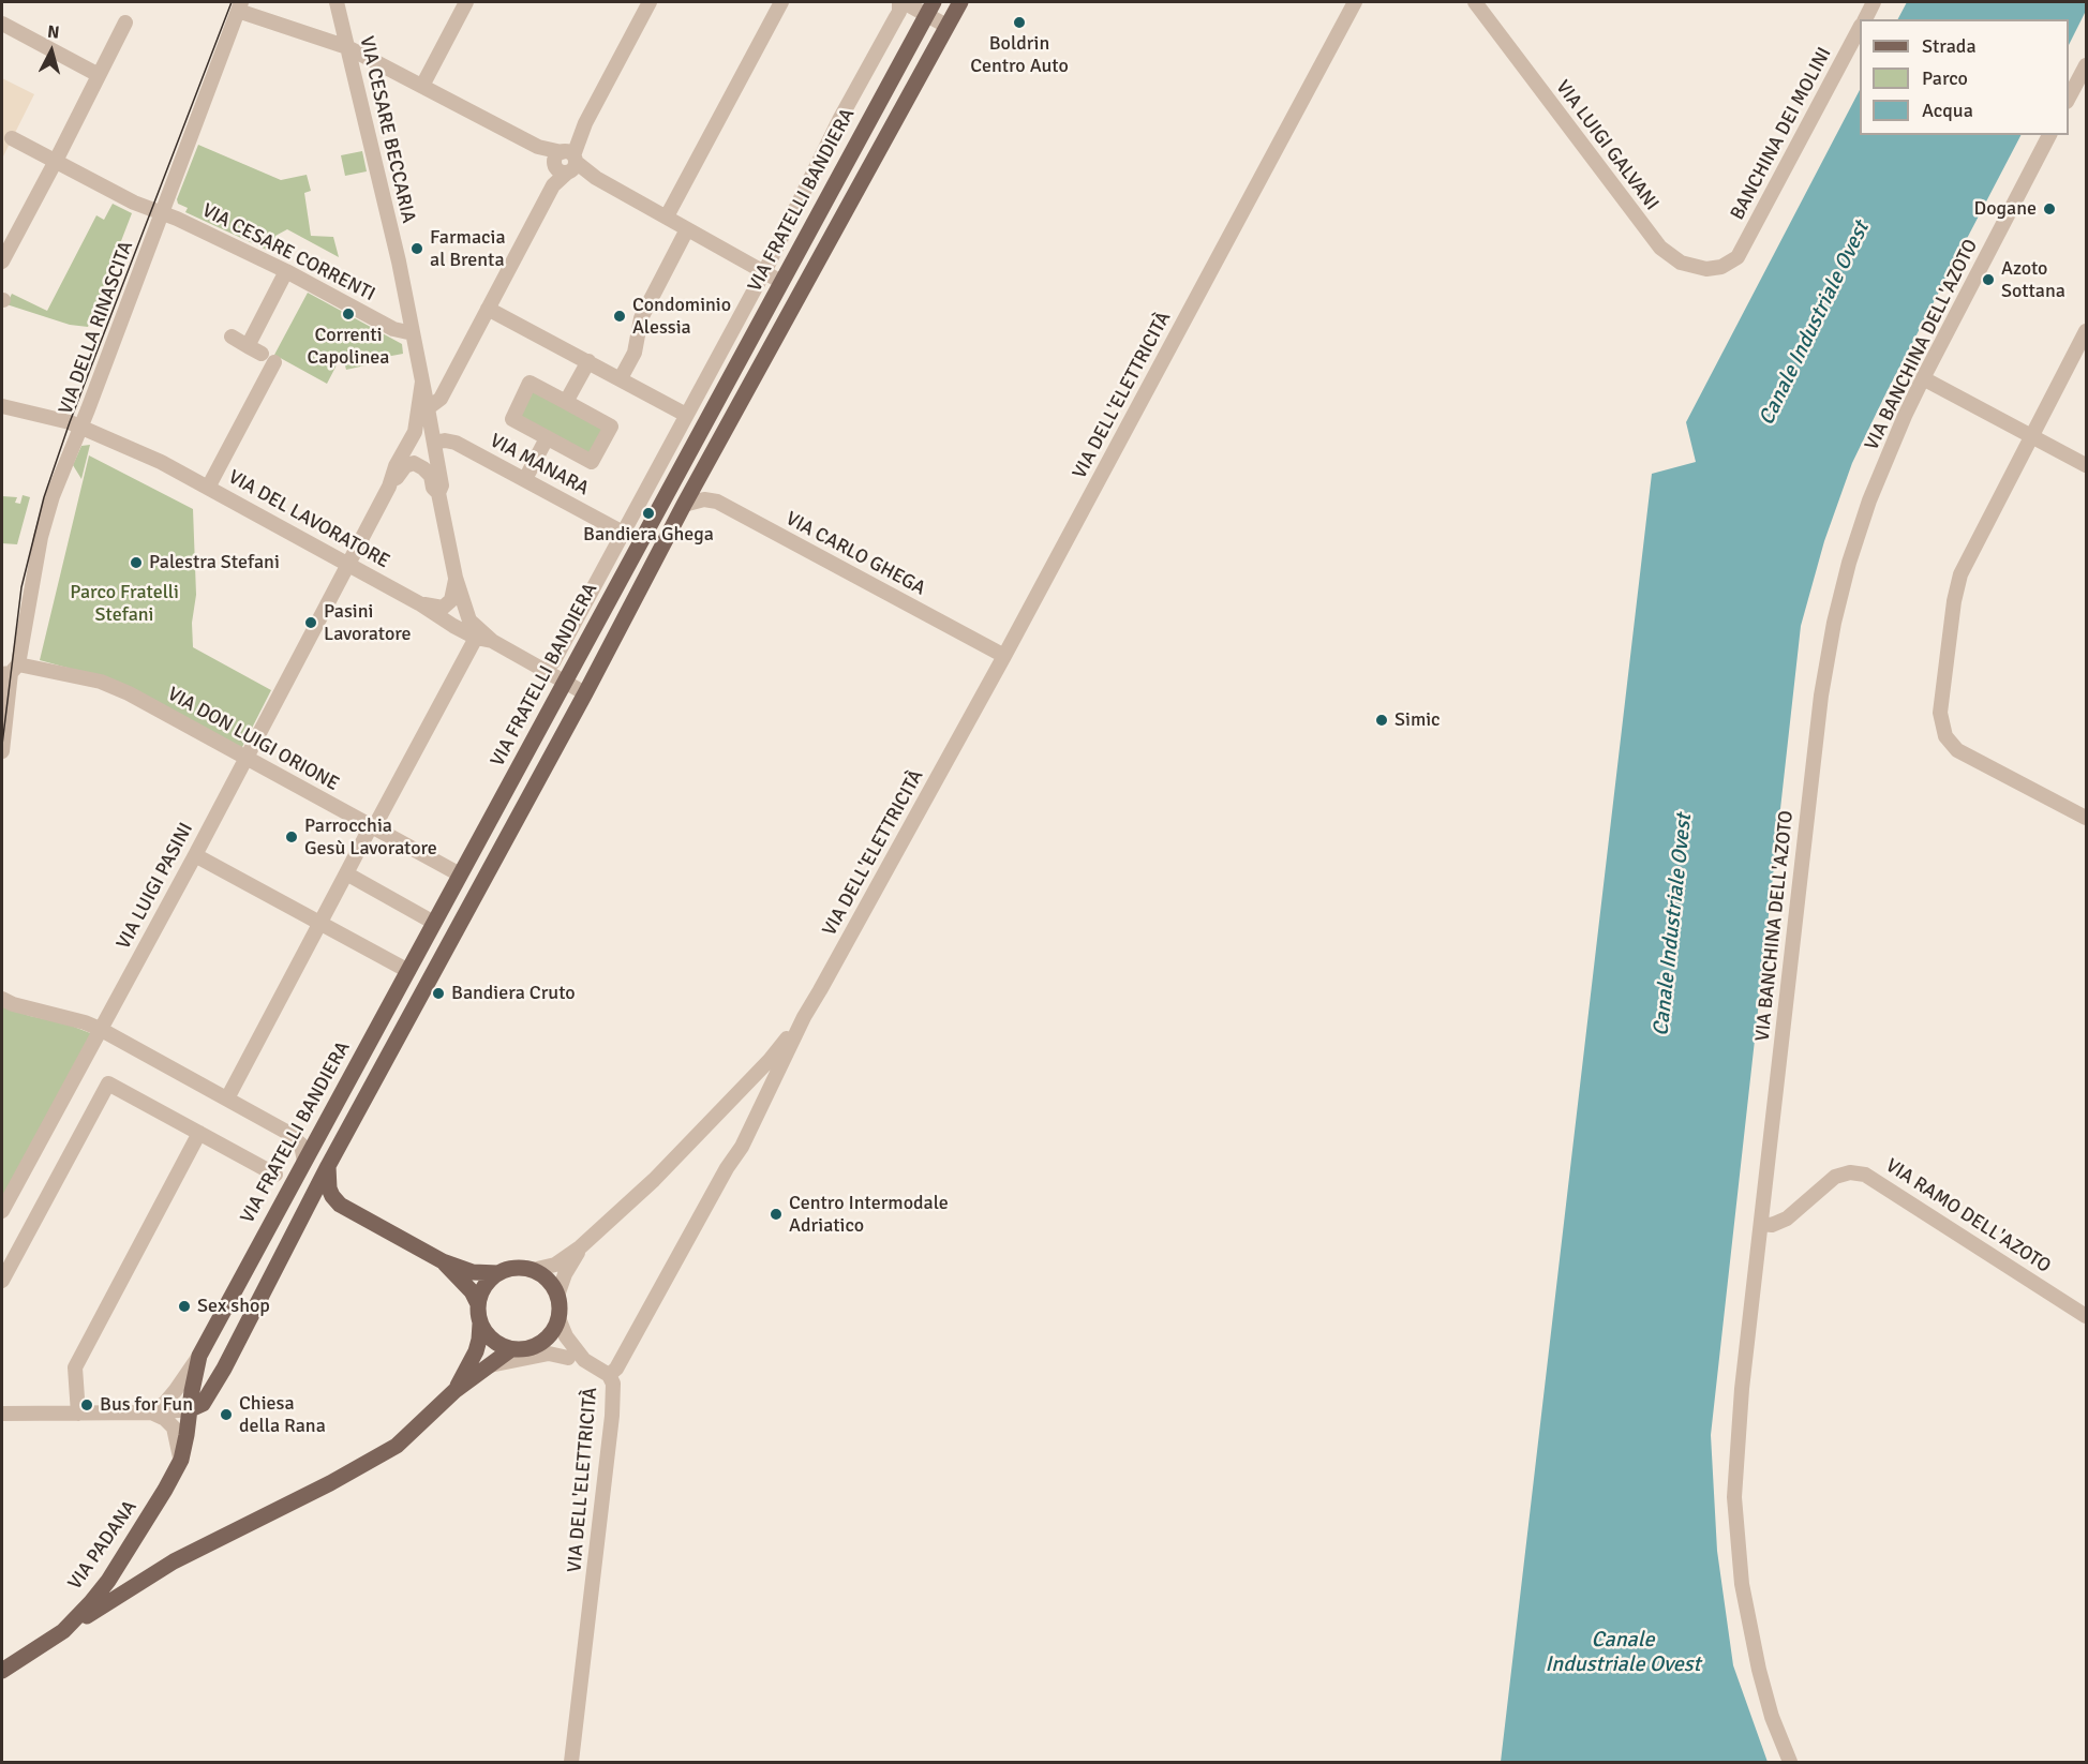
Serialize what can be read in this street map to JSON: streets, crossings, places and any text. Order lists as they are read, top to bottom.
{
  "streets": {
    "main road": ["VIA FRATELLI BANDIERA", "VIA PADANA"],
    "street": [
      "VIA CESARE BECCARIA",
      "BANCHINA DEI MOLINI",
      "VIA LUIGI GALVANI",
      "VIA CESARE CORRENTI",
      "VIA DELLA RINASCITA",
      "VIA BANCHINA DELL'AZOTO",
      "VIA DELL'ELETTRICITÀ",
      "VIA MANARA",
      "VIA DEL LAVORATORE",
      "VIA CARLO GHEGA",
      "VIA DON LUIGI ORIONE",
      "VIA LUIGI PASINI",
      "VIA RAMO DELL'AZOTO"
    ]
  },
  "crossings": [
    ["VIA CESARE BECCARIA", "VIA CESARE CORRENTI"],
    ["VIA CESARE BECCARIA", "VIA MANARA"],
    ["VIA CESARE BECCARIA", "VIA DEL LAVORATORE"],
    ["VIA CESARE BECCARIA", "VIA LUIGI PASINI"],
    ["BANCHINA DEI MOLINI", "VIA LUIGI GALVANI"],
    ["VIA FRATELLI BANDIERA", "VIA MANARA"],
    ["VIA FRATELLI BANDIERA", "VIA DEL LAVORATORE"],
    ["VIA FRATELLI BANDIERA", "VIA DON LUIGI ORIONE"],
    ["VIA FRATELLI BANDIERA", "VIA PADANA"],
    ["VIA CESARE CORRENTI", "VIA DELLA RINASCITA"],
    ["VIA DELLA RINASCITA", "VIA DEL LAVORATORE"],
    ["VIA DELLA RINASCITA", "VIA DON LUIGI ORIONE"],
    ["VIA BANCHINA DELL'AZOTO", "VIA RAMO DELL'AZOTO"],
    ["VIA DELL'ELETTRICITÀ", "VIA CARLO GHEGA"],
    ["VIA DEL LAVORATORE", "VIA LUIGI PASINI"],
    ["VIA DON LUIGI ORIONE", "VIA LUIGI PASINI"]
  ],
  "water": ["Canale Industriale Ovest"],
  "parks": ["Parco Fratelli Stefani"],
  "places": [
    "Boldrin Centro Auto",
    "Dogane",
    "Farmacia al Brenta",
    "Azoto Sottana",
    "Correnti Capolinea",
    "Condominio Alessia",
    "Bandiera Ghega",
    "Palestra Stefani",
    "Pasini Lavoratore",
    "Simic",
    "Parrocchia Gesù Lavoratore",
    "Bandiera Cruto",
    "Centro Intermodale Adriatico",
    "Sex shop",
    "Bus for Fun",
    "Chiesa della Rana"
  ],
  "legend": ["Strada", "Parco", "Acqua"],
  "north": "top"
}
